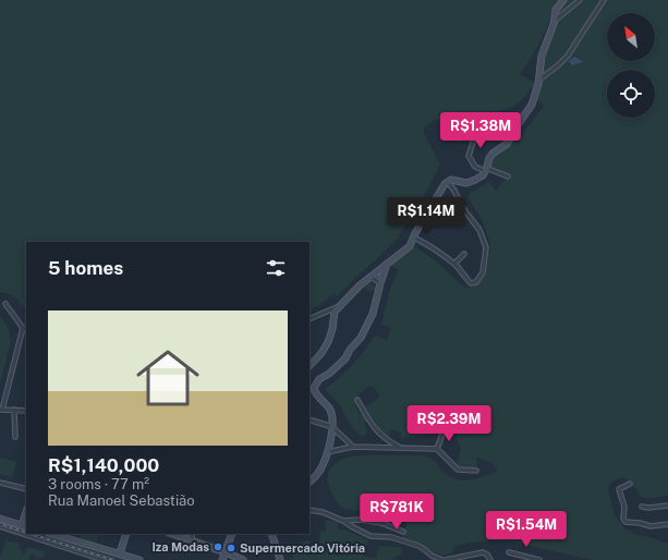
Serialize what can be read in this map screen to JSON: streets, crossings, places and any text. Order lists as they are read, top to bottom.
{
  "places": ["Iza Modas", "Supermercado Vitória"],
  "north": "top left",
  "page": {
    "price": [
      "R$1.38M",
      "R$1.14M",
      "R$2.39M",
      "R$781K",
      "R$1.54M"
    ],
    "heading": "5 homes",
    "list": [
      {
        "name": "R$1,140,000",
        "note": "3 rooms · 77 m² · Rua Manoel Sebastião"
      }
    ]
  }
}
